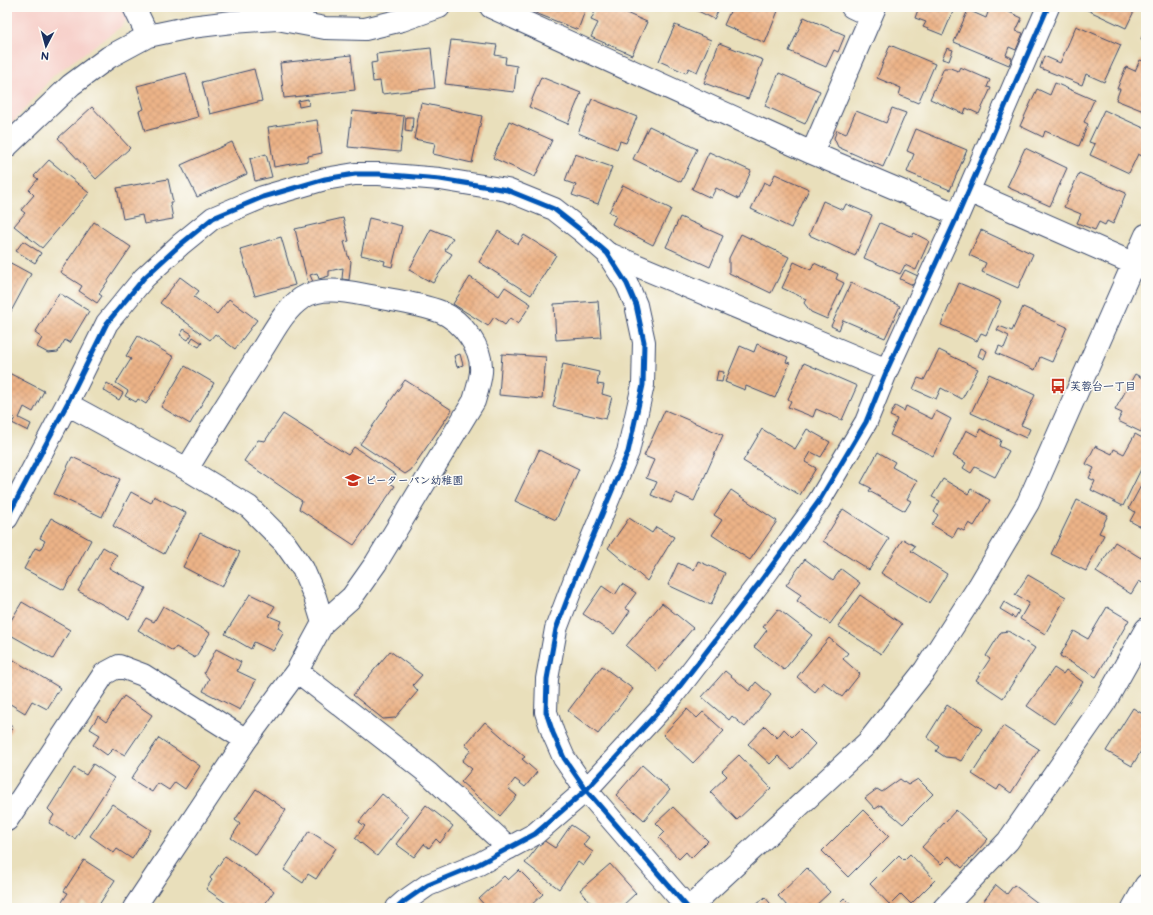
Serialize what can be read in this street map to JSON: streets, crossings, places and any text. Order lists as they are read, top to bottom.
{
  "places": {
    "bus stop": ["芙蓉台一丁目"],
    "school or university": ["ピーターパン幼稚園"]
  },
  "north": "bottom"
}
